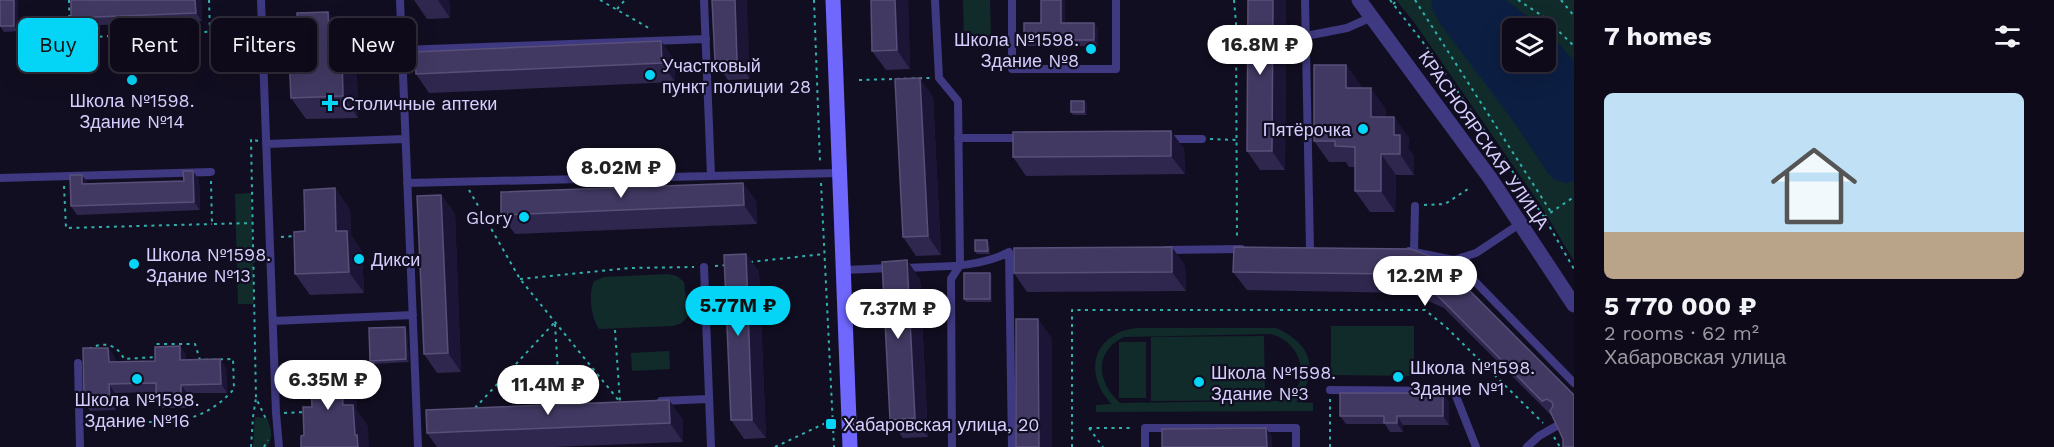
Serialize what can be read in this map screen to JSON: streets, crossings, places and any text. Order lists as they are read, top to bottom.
{
  "streets": {
    "street": ["КРАСНОЯРСКАЯ УЛИЦА"]
  },
  "places": {
    "other": [
      "Школа №1598. Здание №8",
      "Участковый пункт полиции 28",
      "Школа №1598. Здание №14",
      "Пятёрочка",
      "Glory",
      "Дикси",
      "Школа №1598. Здание №13",
      "Школа №1598. Здание №1",
      "Школа №1598. Здание №16",
      "Школа №1598. Здание №3"
    ],
    "health": ["Столичные аптеки"],
    "transit": ["Хабаровская улица, 20"]
  },
  "page": {
    "heading": "7 homes",
    "chip": [
      "Buy",
      "Rent",
      "Filters",
      "New"
    ],
    "price": [
      "16.8M ₽",
      "8.02M ₽",
      "12.2M ₽",
      "5.77M ₽",
      "7.37M ₽",
      "6.35M ₽",
      "11.4M ₽"
    ],
    "list": [
      {
        "name": "5 770 000 ₽",
        "note": "2 rooms · 62 m² · Хабаровская улица"
      }
    ]
  }
}
